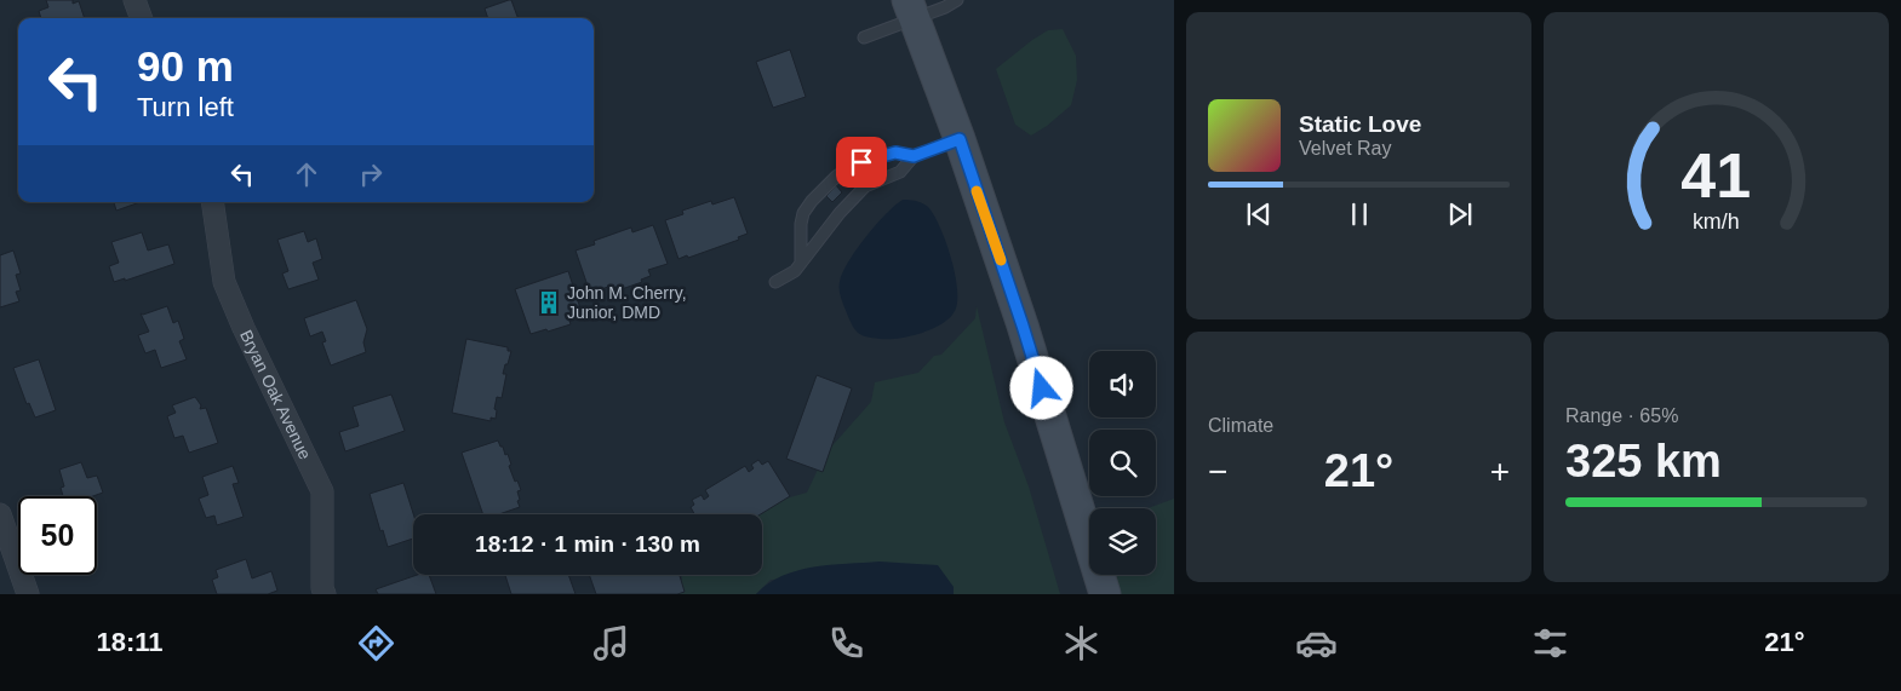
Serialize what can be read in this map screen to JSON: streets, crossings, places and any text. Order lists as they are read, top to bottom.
{
  "streets": {
    "street": ["Bryan Oak Avenue"]
  },
  "places": {
    "building": ["John M. Cherry, Junior, DMD"]
  },
  "page": {
    "turn": ["90 m", "Turn left"],
    "song": ["Static Love", "Velvet Ray"],
    "tile": [
      "Climate",
      ["Range · 65%", "325 km"]
    ],
    "heat": ["−", "21°", "+"],
    "limit": "50",
    "trip": "18:12 · 1 min · 130 m",
    "tabs": ["18:11", "21°"],
    "gauge": ["41", "km/h"]
  }
}
